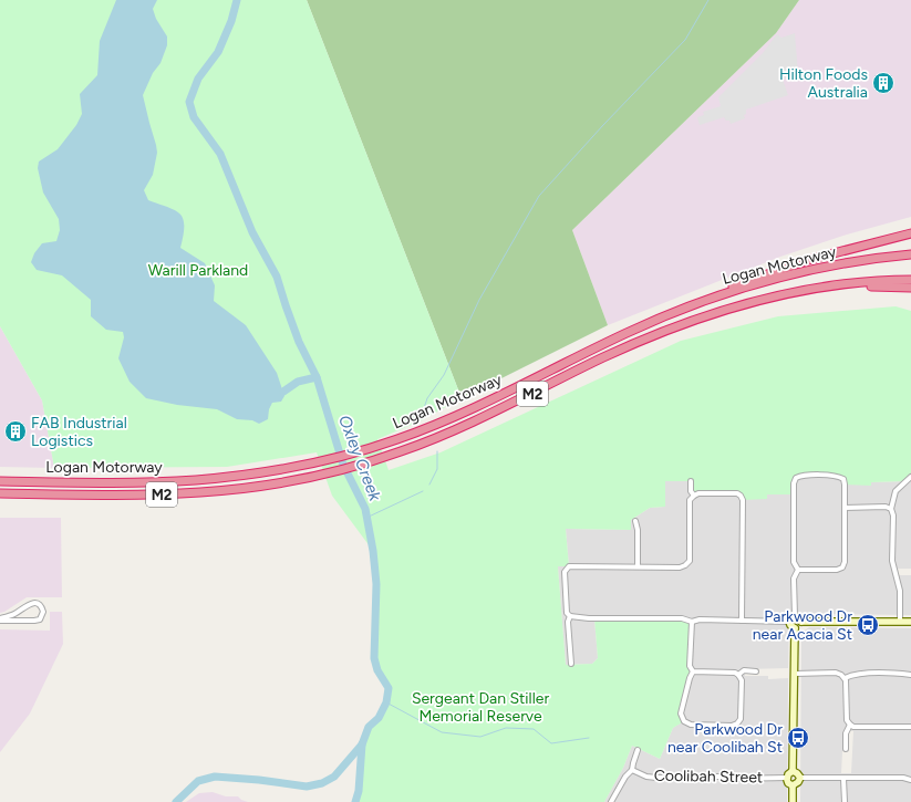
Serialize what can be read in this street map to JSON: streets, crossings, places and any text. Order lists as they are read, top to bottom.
{
  "streets": {
    "highway": ["Logan Motorway", "M2"],
    "street": ["Coolibah Street"]
  },
  "water": ["Oxley Creek"],
  "parks": ["Warill Parkland", "Sergeant Dan Stiller Memorial Reserve"],
  "places": {
    "building": ["Hilton Foods Australia", "FAB Industrial Logistics"],
    "bus stop": ["Parkwood Dr near Acacia St", "Parkwood Dr near Coolibah St"]
  }
}
